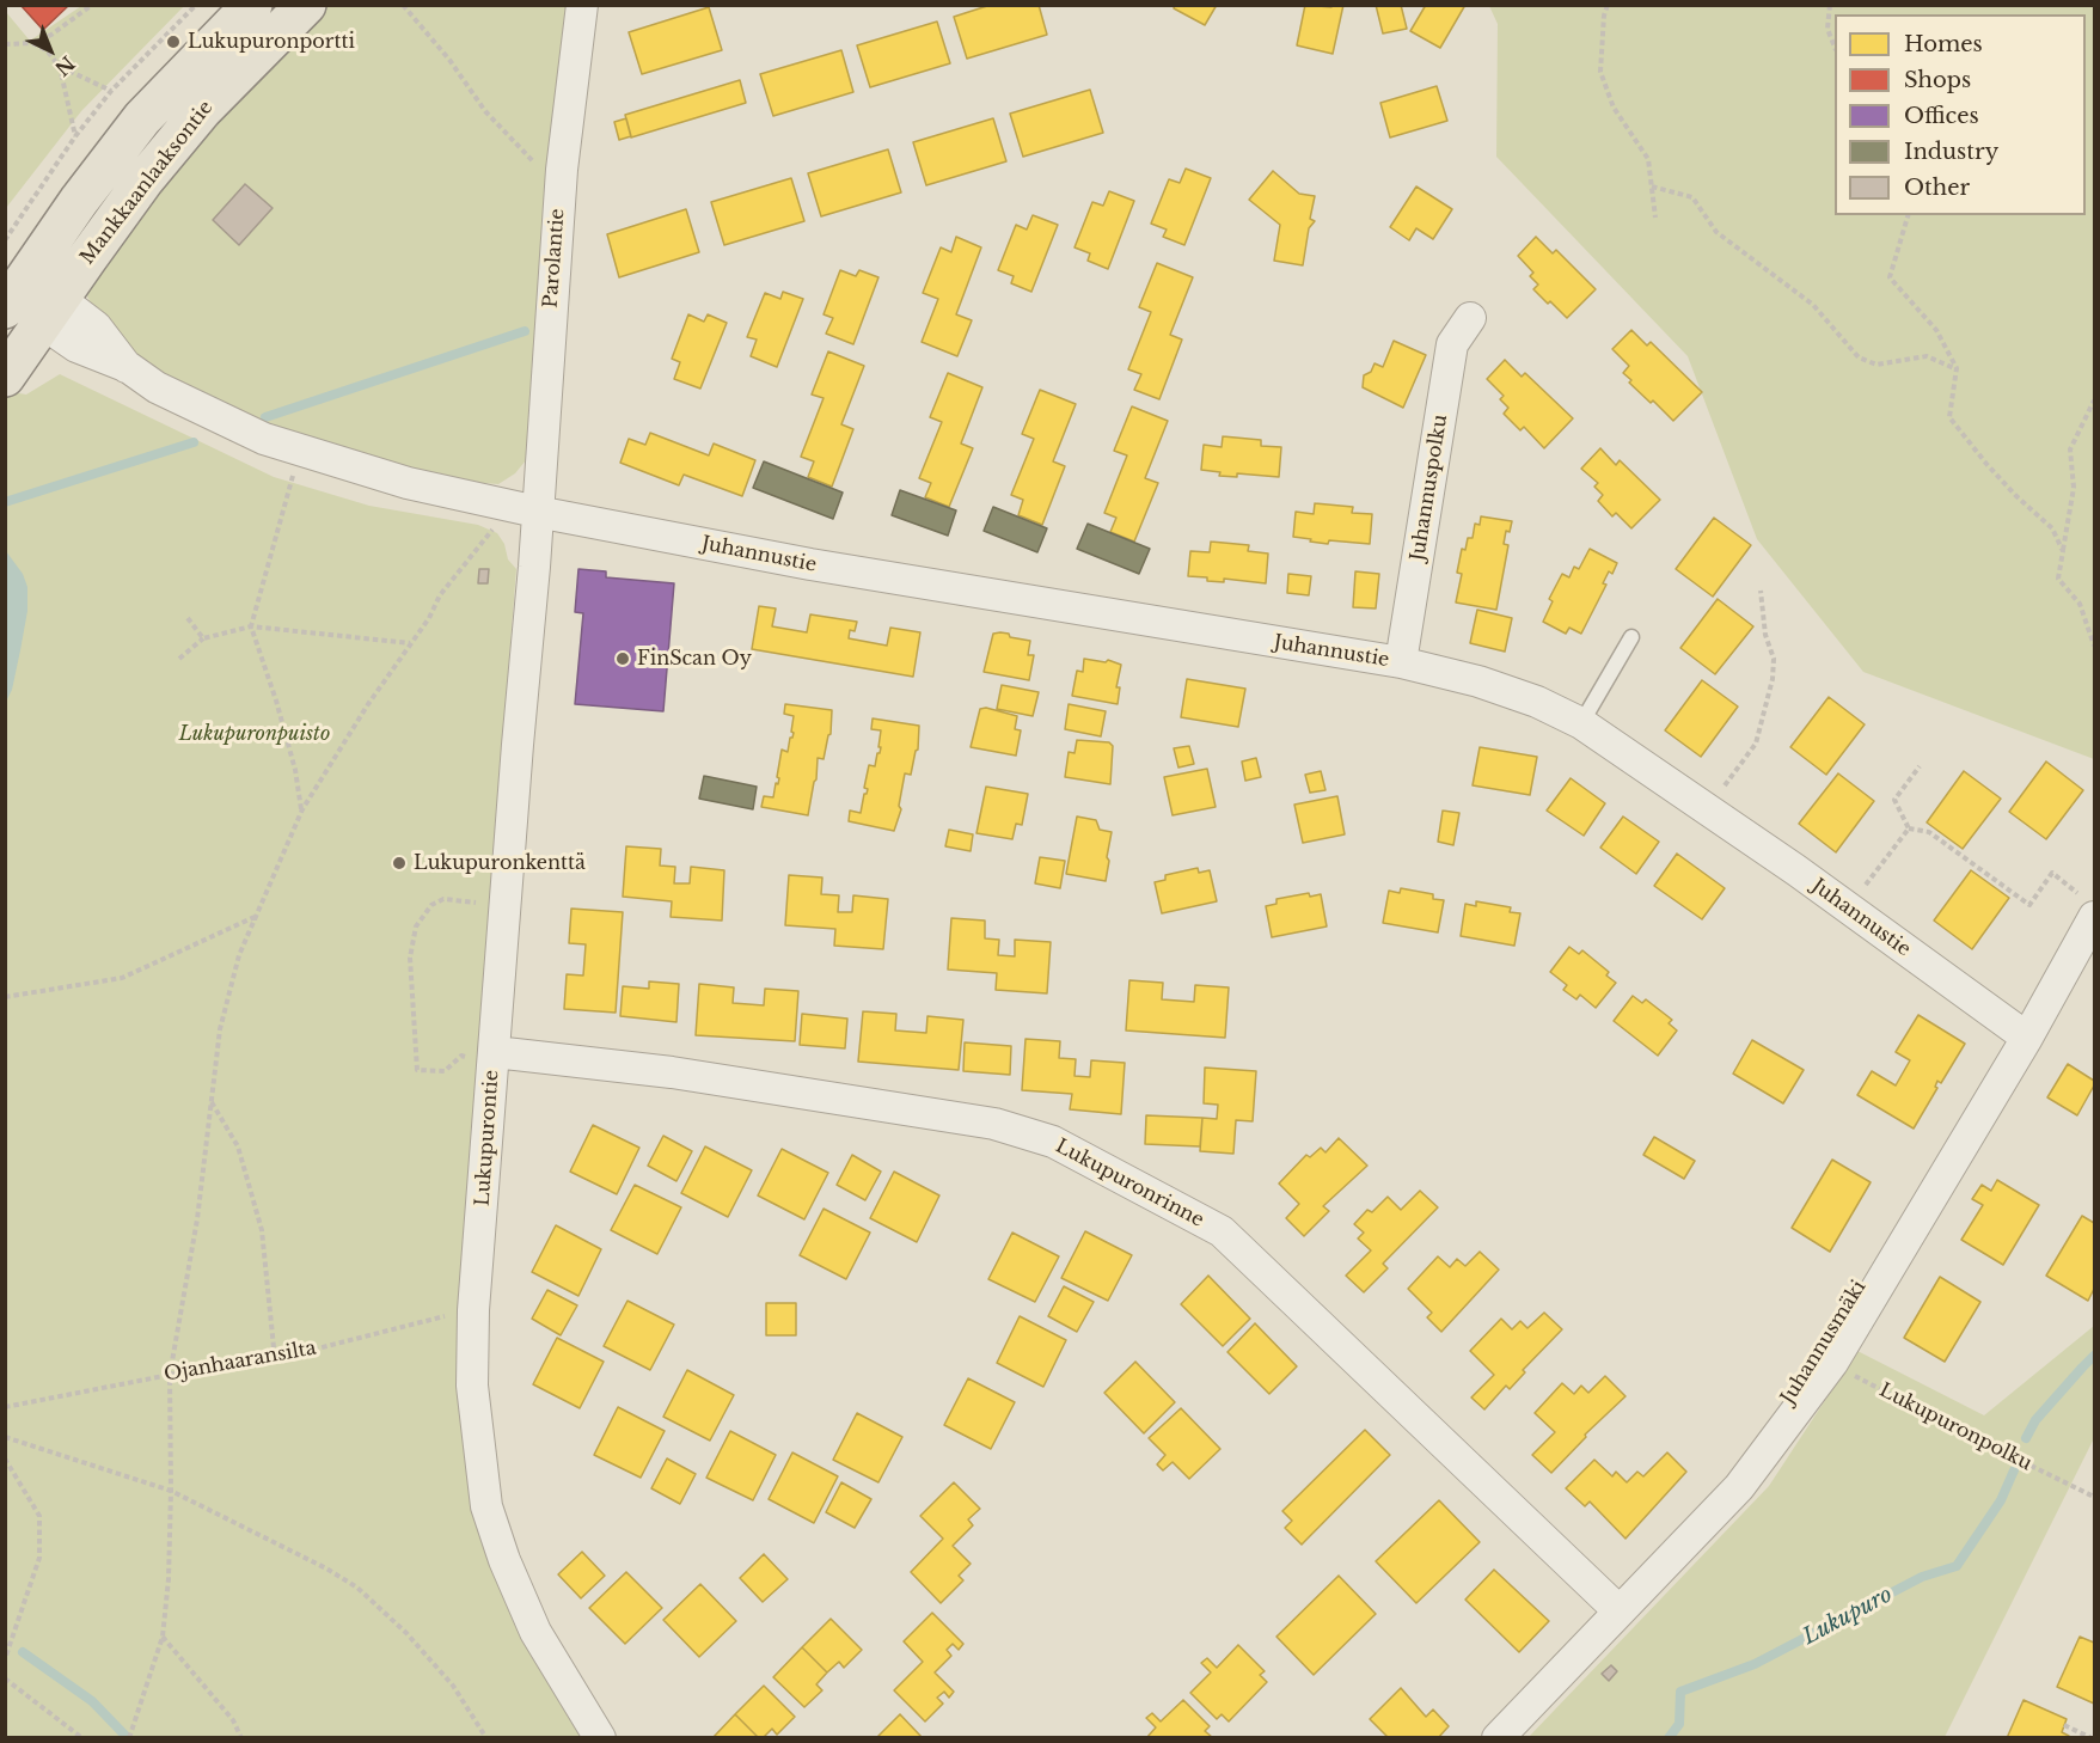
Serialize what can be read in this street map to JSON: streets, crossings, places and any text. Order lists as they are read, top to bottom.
{
  "streets": {
    "main road": ["Mankkaanlaaksontie"],
    "street": [
      "Parolantie",
      "Juhannuspolku",
      "Juhannustie",
      "Lukupurontie",
      "Lukupuronrinne",
      "Juhannusmäki"
    ],
    "path": ["Ojanhaaransilta", "Lukupuronpolku"]
  },
  "crossings": [
    ["Parolantie", "Juhannustie"],
    ["Parolantie", "Lukupurontie"],
    ["Juhannuspolku", "Juhannustie"],
    ["Juhannustie", "Lukupurontie"],
    ["Juhannustie", "Juhannusmäki"],
    ["Lukupurontie", "Lukupuronrinne"],
    ["Lukupurontie", "Ojanhaaransilta"],
    ["Lukupuronrinne", "Juhannusmäki"],
    ["Juhannusmäki", "Lukupuronpolku"]
  ],
  "water": ["Lukupuro"],
  "parks": ["Lukupuronpuisto"],
  "places": ["Lukupuronportti", "FinScan Oy", "Lukupuronkenttä"],
  "legend": [
    "Homes",
    "Shops",
    "Offices",
    "Industry",
    "Other"
  ],
  "north": "bottom right"
}
